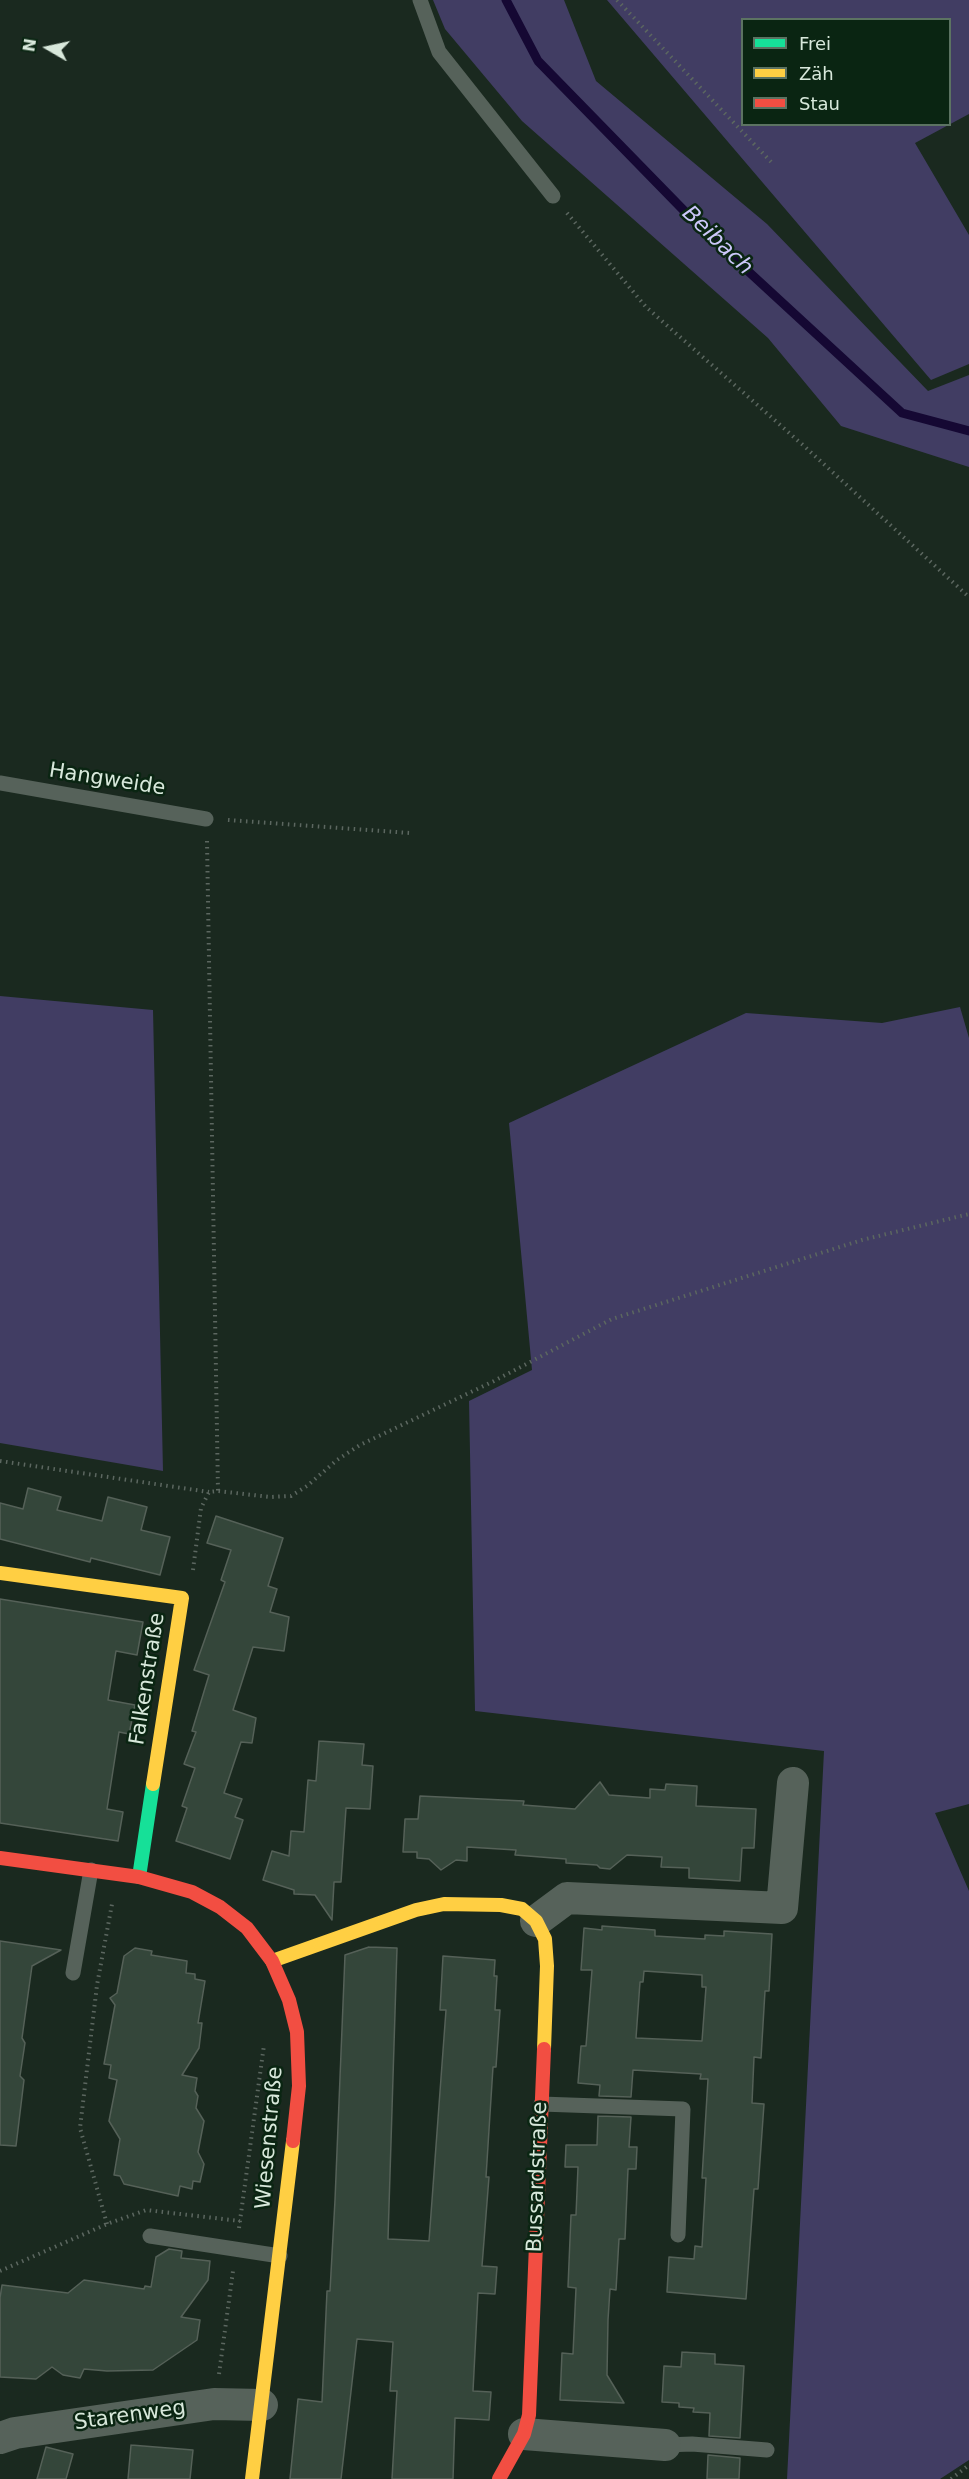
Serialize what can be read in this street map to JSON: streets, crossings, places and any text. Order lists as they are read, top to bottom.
{
  "streets": {
    "street": [
      "Falkenstraße",
      "Wiesenstraße",
      "Bussardstraße",
      "Starenweg"
    ],
    "lane": ["Hangweide"]
  },
  "crossings": [
    ["Falkenstraße", "Wiesenstraße"],
    ["Wiesenstraße", "Starenweg"]
  ],
  "water": ["Beibach"],
  "legend": ["Frei", "Zäh", "Stau"],
  "north": "left"
}
